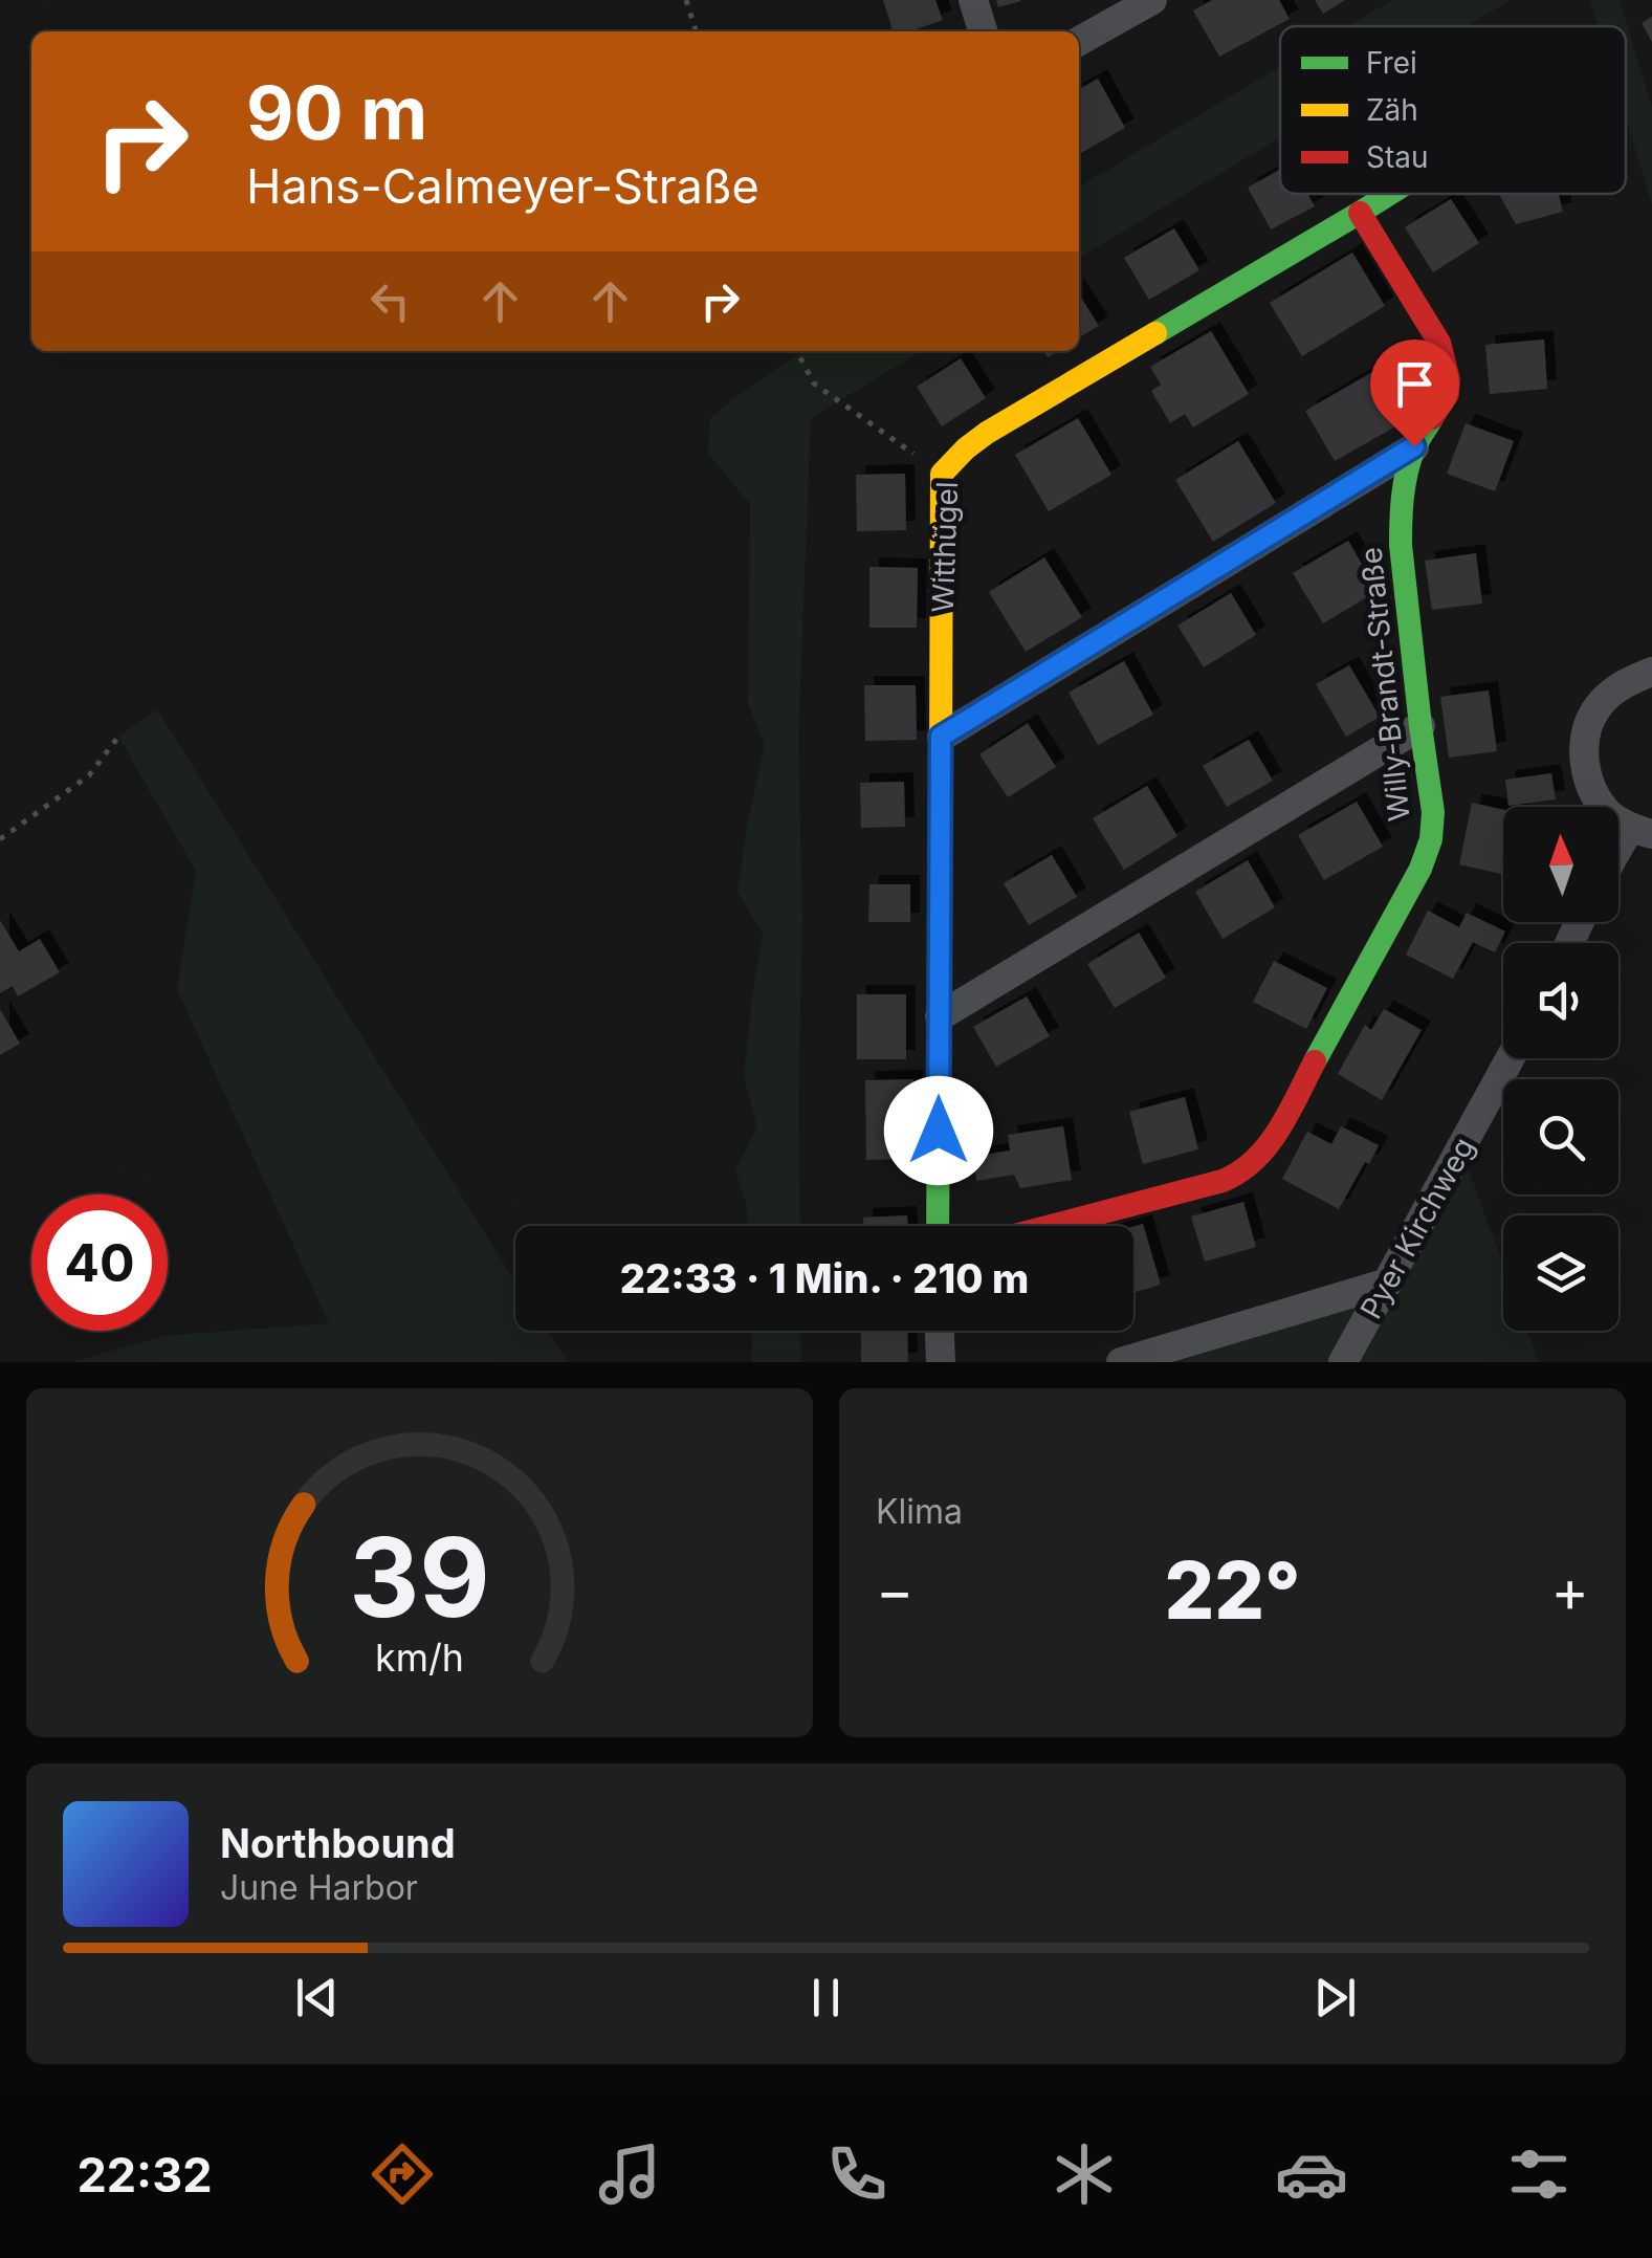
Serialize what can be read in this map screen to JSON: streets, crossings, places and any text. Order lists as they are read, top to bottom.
{
  "streets": {
    "street": ["Witthügel", "Willy-Brandt-Straße", "Pyer Kirchweg"]
  },
  "crossings": [
    ["Witthügel", "Willy-Brandt-Straße"]
  ],
  "legend": ["Frei", "Zäh", "Stau"],
  "north": "top",
  "page": {
    "turn": ["90 m", "Hans-Calmeyer-Straße"],
    "limit": "40",
    "trip": "22:33 · 1 Min. · 210 m",
    "tile": "Klima",
    "heat": ["−", "22°", "+"],
    "song": ["Northbound", "June Harbor"],
    "tabs": "22:32",
    "gauge": ["39", "km/h"]
  }
}
